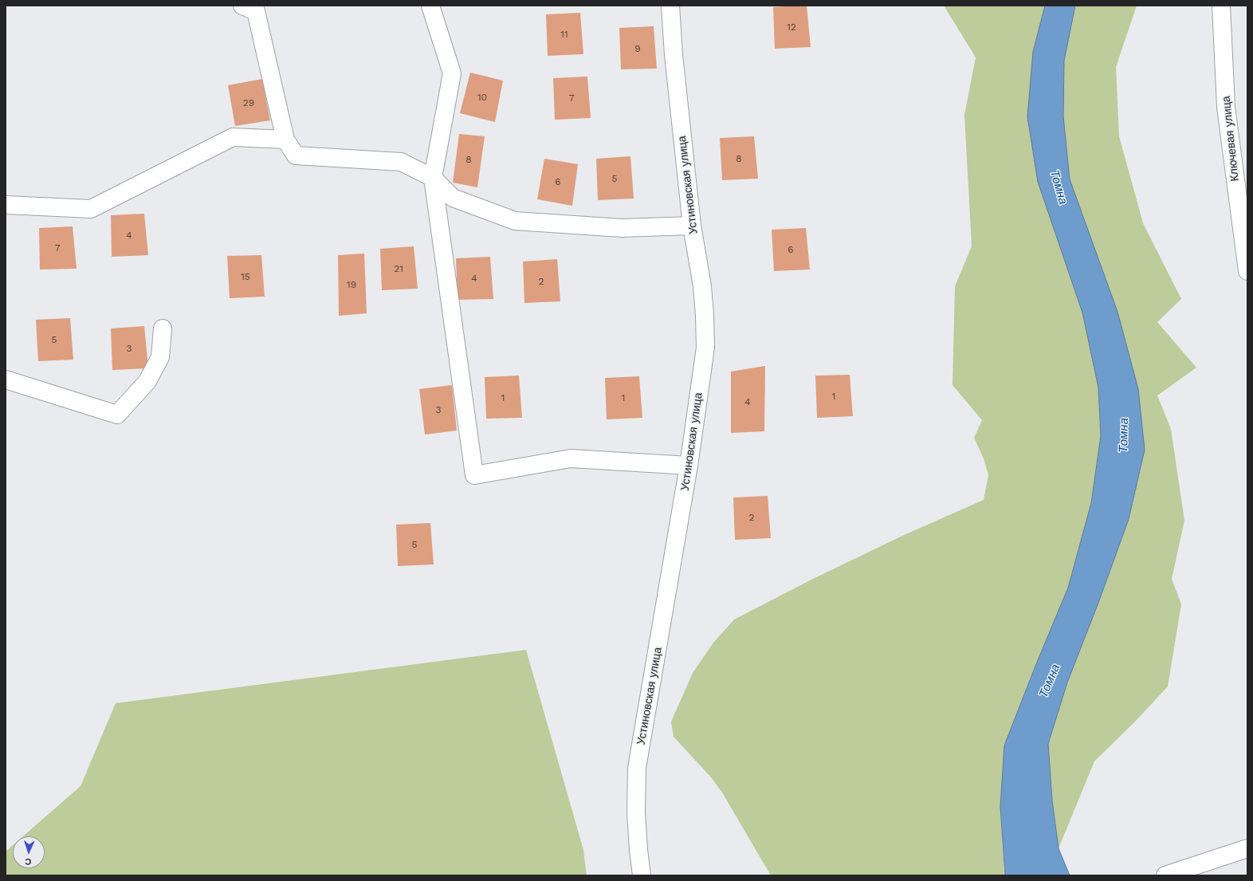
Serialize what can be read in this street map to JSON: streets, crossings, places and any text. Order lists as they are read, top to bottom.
{
  "streets": {
    "street": ["Ключевая улица", "Устиновская улица"]
  },
  "water": ["Томна"],
  "house_numbers": [
    "12",
    "11",
    "9",
    "10",
    "7",
    "29",
    "8",
    "8",
    "5",
    "6",
    "4",
    "7",
    "6",
    "21",
    "15",
    "4",
    "2",
    "19",
    "5",
    "3",
    "1",
    "1",
    "1",
    "4",
    "3",
    "2",
    "5"
  ],
  "north": "bottom"
}
